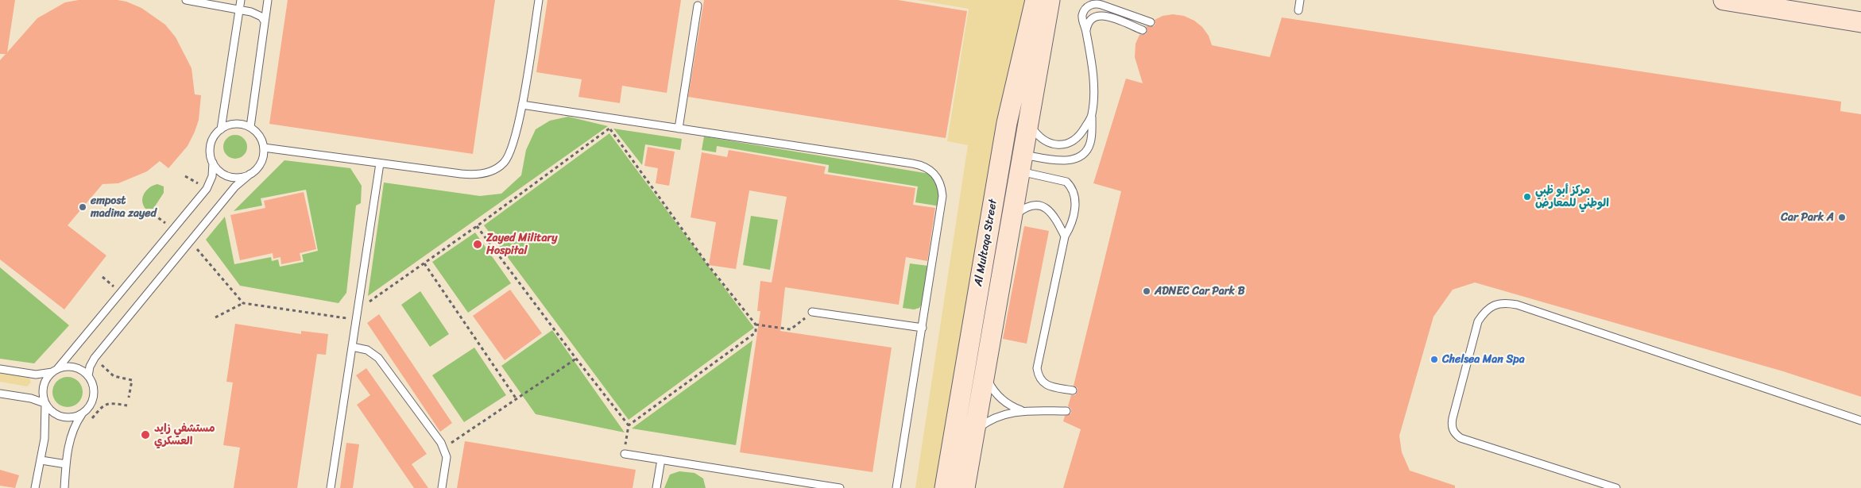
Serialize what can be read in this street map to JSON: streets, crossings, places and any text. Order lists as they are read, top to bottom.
{
  "streets": {
    "street": ["Al Multaqa Street"]
  },
  "places": [
    "مركز أبو ظبي الوطني للمعارض",
    "empost madina zayed",
    "Car Park A",
    "Zayed Military Hospital",
    "ADNEC Car Park B",
    "Chelsea Man Spa",
    "مستشفي زايد العسكري"
  ]
}
